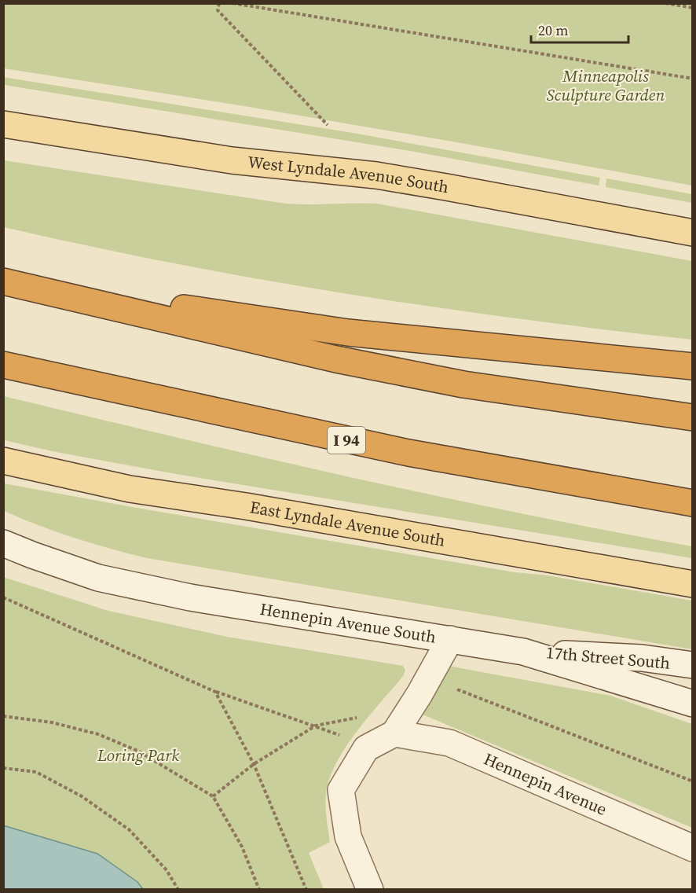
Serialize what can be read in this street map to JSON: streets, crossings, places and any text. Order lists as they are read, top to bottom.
{
  "streets": {
    "highway": ["I 94"],
    "main road": [
      "West Lyndale Avenue South",
      "East Lyndale Avenue South",
      "Hennepin Avenue South",
      "17th Street South",
      "Hennepin Avenue"
    ]
  },
  "crossings": [
    ["Hennepin Avenue South", "17th Street South"]
  ],
  "parks": ["Minneapolis Sculpture Garden", "Loring Park"],
  "scale_bar": "20 m"
}
